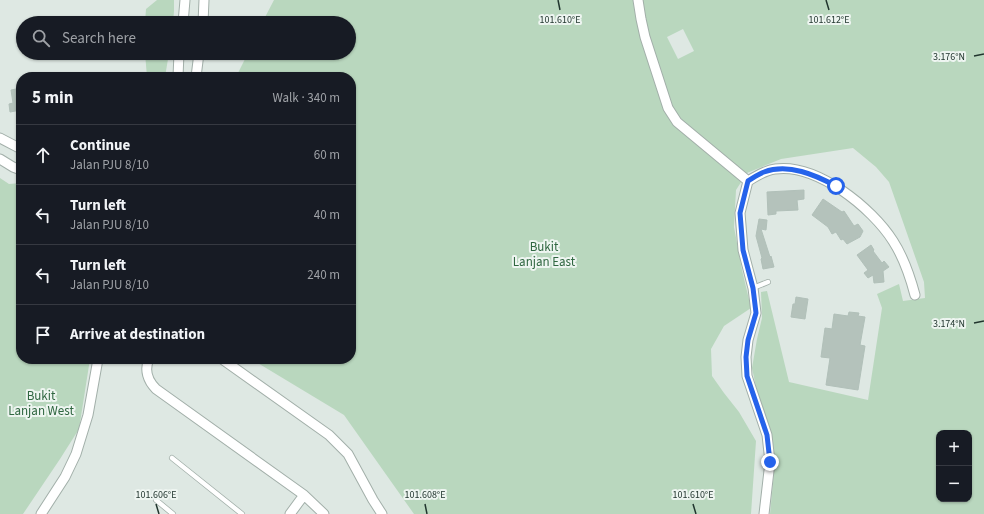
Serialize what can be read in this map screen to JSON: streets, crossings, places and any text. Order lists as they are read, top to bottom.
{
  "parks": ["Bukit Lanjan East", "Bukit Lanjan West"],
  "page": {
    "search": "Search here",
    "heading": ["5 min", "Walk · 340 m"],
    "list": [
      ["Continue", "Jalan PJU 8/10", "60 m"],
      ["Turn left", "Jalan PJU 8/10", "40 m"],
      ["Turn left", "Jalan PJU 8/10", "240 m"],
      "Arrive at destination"
    ],
    "map_buttons": ["+", "−"]
  },
  "coordinates": [
    "101.610°E",
    "101.612°E",
    "3.176°N",
    "3.174°N",
    "101.606°E",
    "101.608°E"
  ]
}
